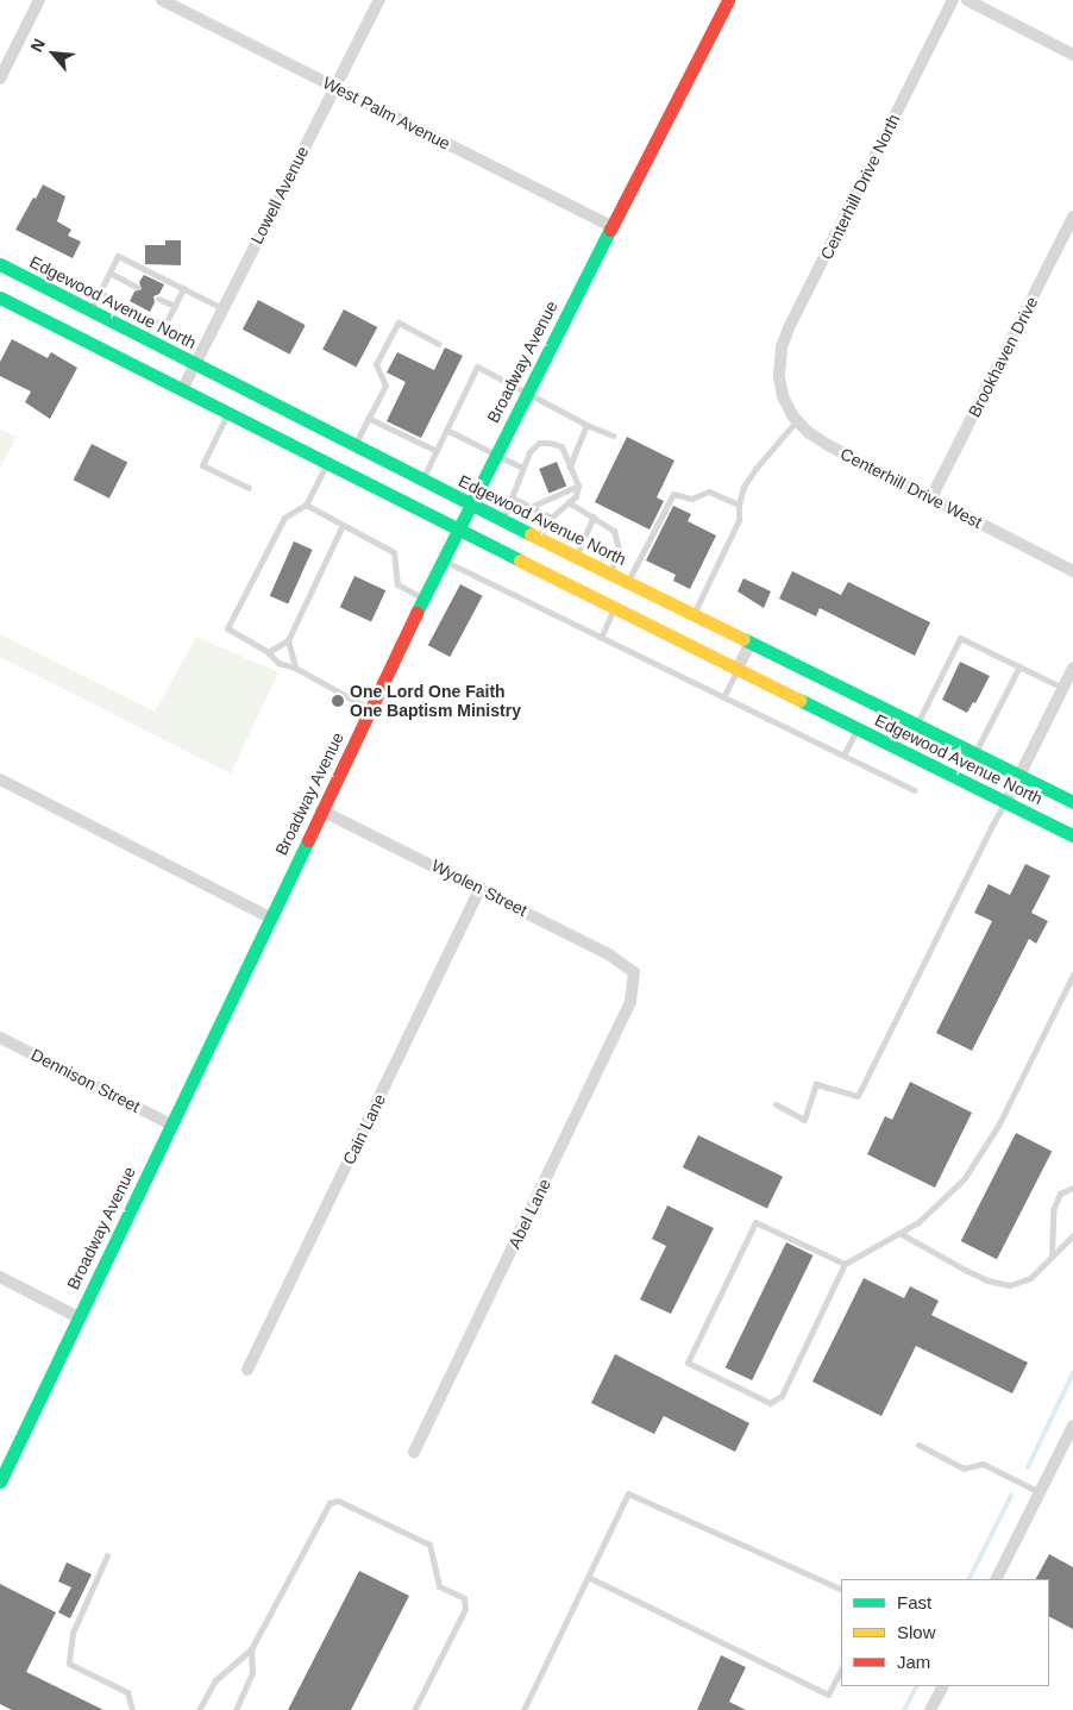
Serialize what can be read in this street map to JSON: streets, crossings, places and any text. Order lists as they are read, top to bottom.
{
  "streets": {
    "main road": ["Edgewood Avenue North", "Broadway Avenue"],
    "street": [
      "West Palm Avenue",
      "Centerhill Drive North",
      "Lowell Avenue",
      "Brookhaven Drive",
      "Centerhill Drive West",
      "Wyolen Street",
      "Dennison Street",
      "Cain Lane",
      "Abel Lane"
    ]
  },
  "crossings": [
    ["West Palm Avenue", "Lowell Avenue"],
    ["West Palm Avenue", "Broadway Avenue"],
    ["Centerhill Drive North", "Centerhill Drive West"],
    ["Lowell Avenue", "Edgewood Avenue North"],
    ["Edgewood Avenue North", "Broadway Avenue"],
    ["Brookhaven Drive", "Centerhill Drive West"],
    ["Broadway Avenue", "Wyolen Street"],
    ["Broadway Avenue", "Dennison Street"],
    ["Wyolen Street", "Cain Lane"],
    ["Wyolen Street", "Abel Lane"]
  ],
  "places": ["One Lord One Faith One Baptism Ministry"],
  "legend": ["Fast", "Slow", "Jam"],
  "north": "top left"
}
